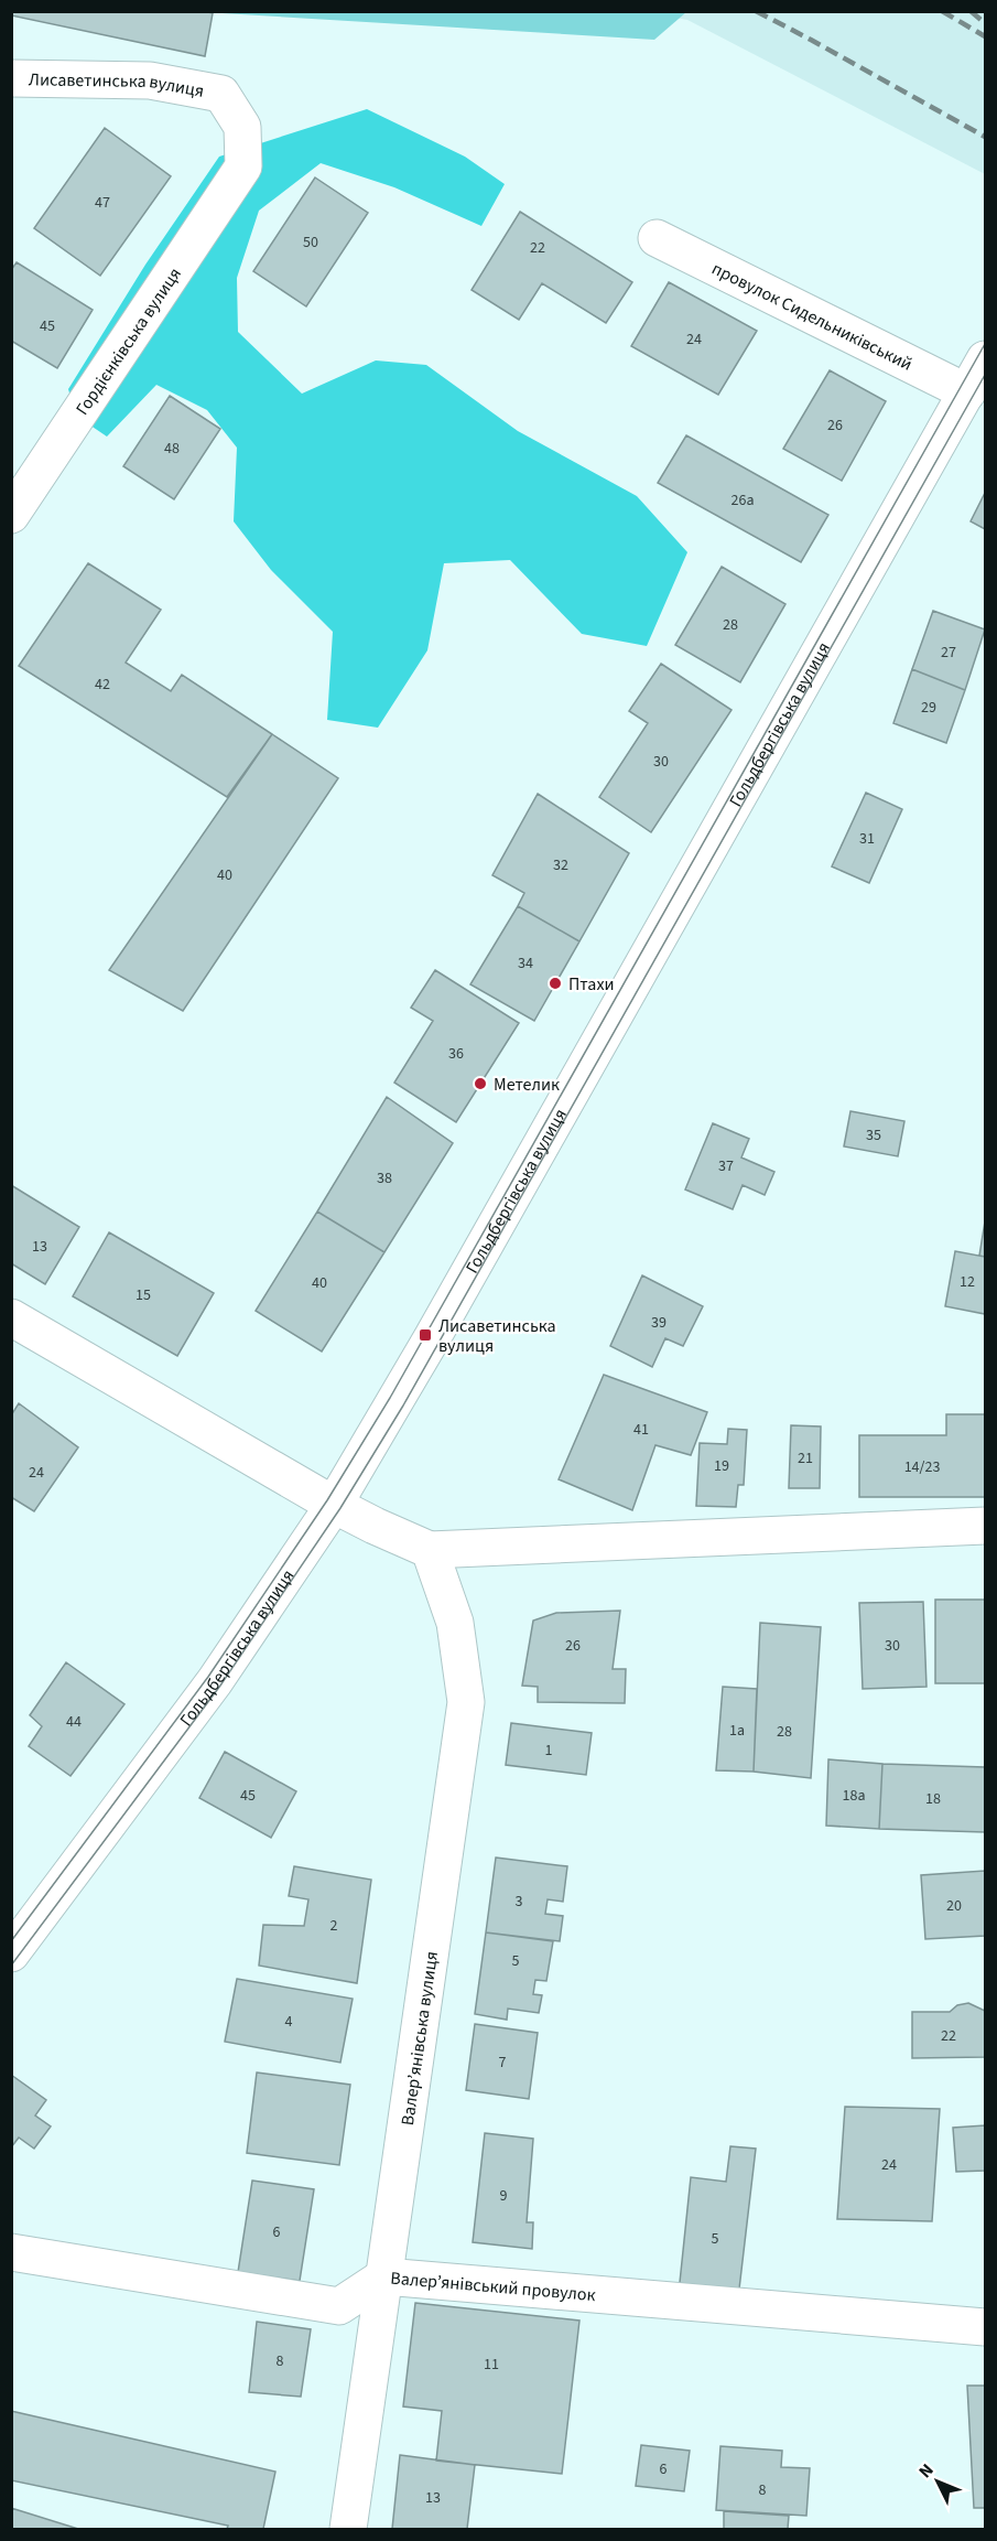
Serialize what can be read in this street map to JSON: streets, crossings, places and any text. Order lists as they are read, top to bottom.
{
  "streets": {
    "street": [
      "Лисаветинська вулиця",
      "провулок Сидельниківський",
      "Гордієнківська вулиця",
      "Гольдбергівська вулиця",
      "Валер’янівська вулиця",
      "Валер’янівський провулок"
    ]
  },
  "crossings": [
    ["Лисаветинська вулиця", "Гордієнківська вулиця"],
    ["провулок Сидельниківський", "Гольдбергівська вулиця"],
    ["Валер’янівська вулиця", "Валер’янівський провулок"]
  ],
  "places": {
    "other": ["Птахи", "Метелик"],
    "transit": ["Лисаветинська вулиця"]
  },
  "house_numbers": [
    "47",
    "50",
    "22",
    "45",
    "24",
    "26",
    "48",
    "26а",
    "28",
    "27",
    "42",
    "29",
    "30",
    "31",
    "32",
    "40",
    "34",
    "36",
    "35",
    "37",
    "38",
    "13",
    "12",
    "40",
    "15",
    "39",
    "41",
    "21",
    "19",
    "14/23",
    "24",
    "26",
    "30",
    "44",
    "1а",
    "28",
    "1",
    "45",
    "18а",
    "18",
    "3",
    "20",
    "2",
    "5",
    "4",
    "22",
    "7",
    "24",
    "9",
    "6",
    "5",
    "8",
    "11",
    "6",
    "8",
    "13"
  ],
  "north": "top left"
}
